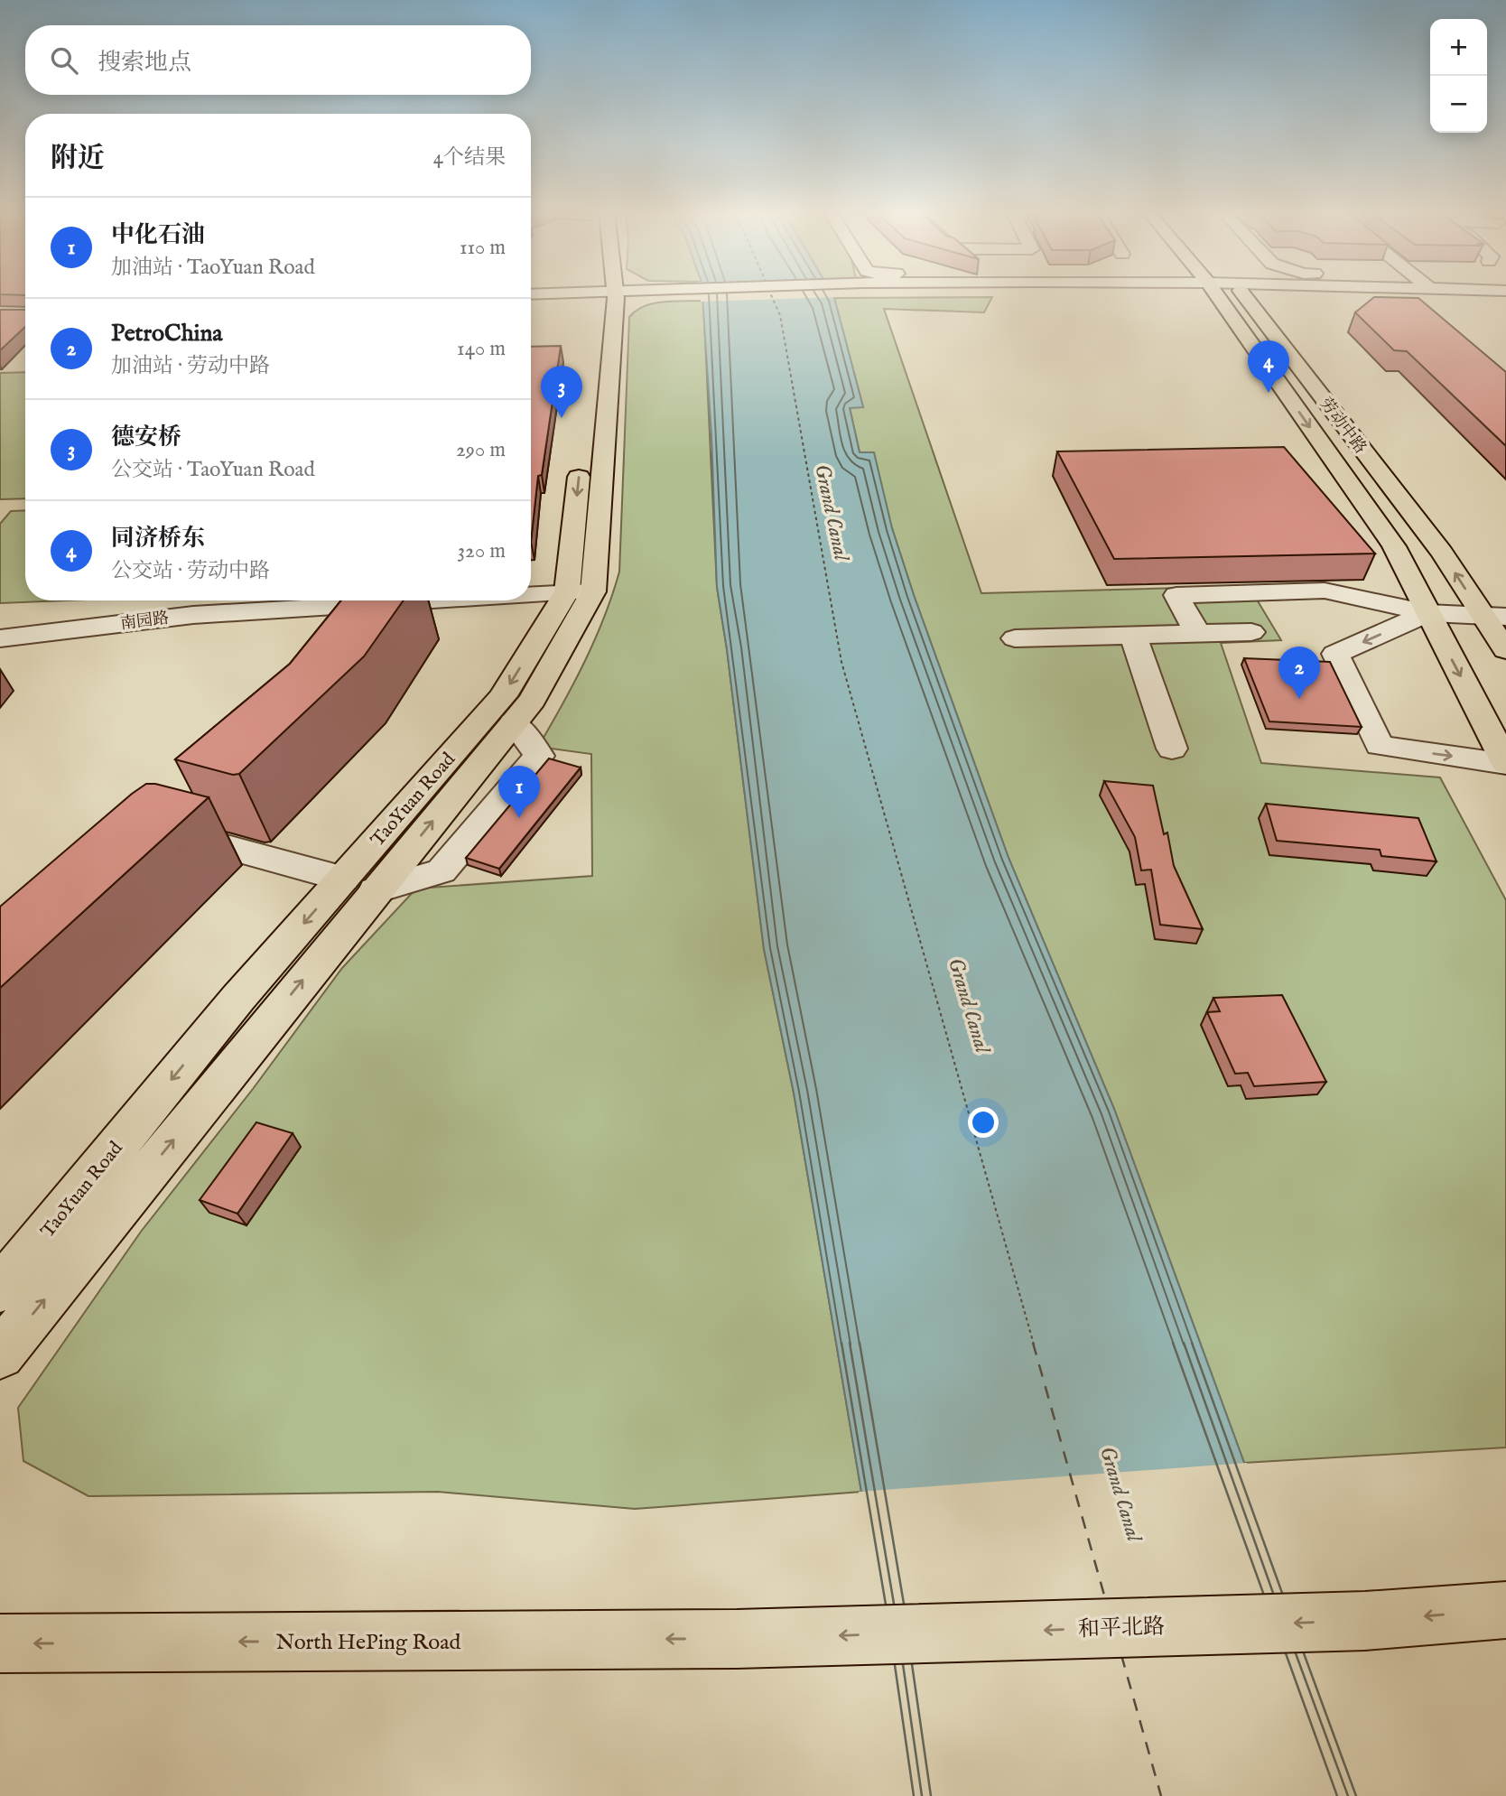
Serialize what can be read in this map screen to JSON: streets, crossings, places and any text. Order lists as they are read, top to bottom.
{
  "streets": {
    "main road": [
      "劳动中路",
      "TaoYuan Road",
      "和平北路",
      "North HePing Road"
    ],
    "street": ["南园路"]
  },
  "crossings": [
    ["南园路", "TaoYuan Road"],
    ["和平北路", "North HePing Road"]
  ],
  "one_way": ["和平北路", "North HePing Road"],
  "water": ["Grand Canal"],
  "page": {
    "map_buttons": ["+", "−"],
    "search": "搜索地点",
    "heading": ["附近", "4个结果"],
    "list": [
      {
        "mark": "1",
        "name": "中化石油",
        "note": "加油站 · TaoYuan Road",
        "value": "110 m"
      },
      {
        "mark": "2",
        "name": "PetroChina",
        "note": "加油站 · 劳动中路",
        "value": "140 m"
      },
      {
        "mark": "3",
        "name": "德安桥",
        "note": "公交站 · TaoYuan Road",
        "value": "290 m"
      },
      {
        "mark": "4",
        "name": "同济桥东",
        "note": "公交站 · 劳动中路",
        "value": "320 m"
      }
    ],
    "pins": [
      "4",
      "3",
      "2",
      "1"
    ]
  }
}
